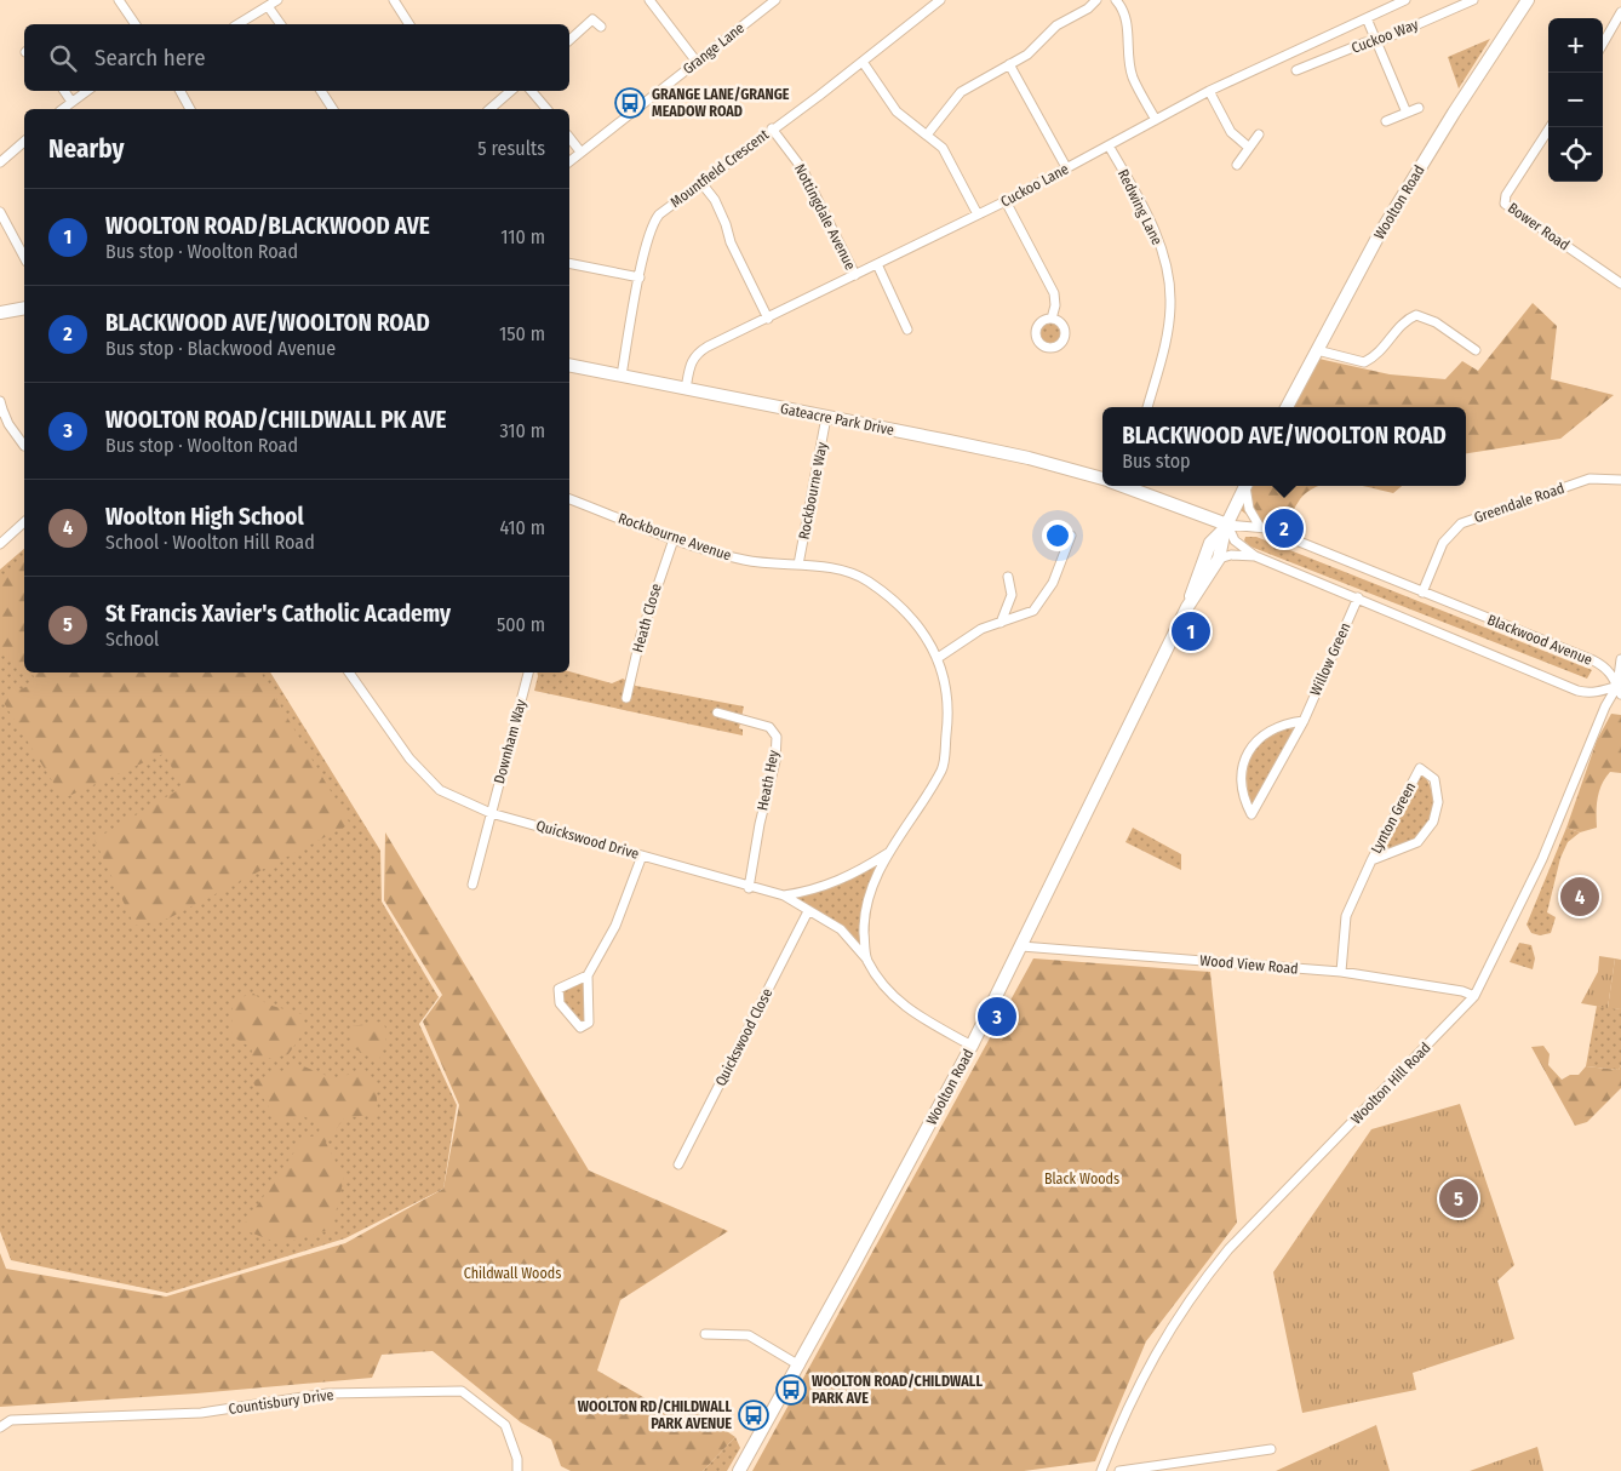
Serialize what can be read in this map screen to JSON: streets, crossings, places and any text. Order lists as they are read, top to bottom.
{
  "streets": {
    "street": [
      "Cuckoo Way",
      "Grange Lane",
      "Mountfield Crescent",
      "Cuckoo Lane",
      "Woolton Road",
      "Redwing Lane",
      "Nottingdale Avenue",
      "Bower Road",
      "Gateacre Park Drive",
      "Rockbourne Way",
      "Greendale Road",
      "Rockbourne Avenue",
      "Heath Close",
      "Blackwood Avenue",
      "Willow Green",
      "Downham Way",
      "Heath Hey",
      "Lynton Green",
      "Quickswood Drive",
      "Wood View Road",
      "Quickswood Close",
      "Woolton Hill Road",
      "Countisbury Drive"
    ]
  },
  "crossings": [
    ["Mountfield Crescent", "Nottingdale Avenue"],
    ["Mountfield Crescent", "Gateacre Park Drive"],
    ["Cuckoo Lane", "Redwing Lane"],
    ["Cuckoo Lane", "Nottingdale Avenue"],
    ["Cuckoo Lane", "Gateacre Park Drive"],
    ["Woolton Road", "Gateacre Park Drive"],
    ["Woolton Road", "Blackwood Avenue"],
    ["Woolton Road", "Wood View Road"],
    ["Gateacre Park Drive", "Rockbourne Way"],
    ["Gateacre Park Drive", "Blackwood Avenue"],
    ["Rockbourne Way", "Rockbourne Avenue"],
    ["Greendale Road", "Blackwood Avenue"],
    ["Rockbourne Avenue", "Heath Close"],
    ["Rockbourne Avenue", "Quickswood Drive"],
    ["Blackwood Avenue", "Willow Green"],
    ["Blackwood Avenue", "Woolton Hill Road"],
    ["Downham Way", "Quickswood Drive"],
    ["Heath Hey", "Quickswood Drive"],
    ["Lynton Green", "Wood View Road"],
    ["Quickswood Drive", "Quickswood Close"],
    ["Wood View Road", "Woolton Hill Road"]
  ],
  "parks": ["Black Woods", "Childwall Woods"],
  "places": {
    "bus stop": ["GRANGE LANE/GRANGE MEADOW ROAD", "WOOLTON ROAD/CHILDWALL PARK AVE", "WOOLTON RD/CHILDWALL PARK AVENUE"]
  },
  "page": {
    "map_buttons": ["+", "−"],
    "search": "Search here",
    "heading": ["Nearby", "5 results"],
    "list": [
      {
        "mark": "1",
        "name": "WOOLTON ROAD/BLACKWOOD AVE",
        "note": "Bus stop · Woolton Road",
        "value": "110 m"
      },
      {
        "mark": "2",
        "name": "BLACKWOOD AVE/WOOLTON ROAD",
        "note": "Bus stop · Blackwood Avenue",
        "value": "150 m"
      },
      {
        "mark": "3",
        "name": "WOOLTON ROAD/CHILDWALL PK AVE",
        "note": "Bus stop · Woolton Road",
        "value": "310 m"
      },
      {
        "mark": "4",
        "name": "Woolton High School",
        "note": "School · Woolton Hill Road",
        "value": "410 m"
      },
      {
        "mark": "5",
        "name": "St Francis Xavier's Catholic Academy",
        "note": "School",
        "value": "500 m"
      }
    ],
    "popup": ["BLACKWOOD AVE/WOOLTON ROAD", "Bus stop"],
    "pins": [
      "2",
      "1",
      "4",
      "3",
      "5"
    ]
  }
}
